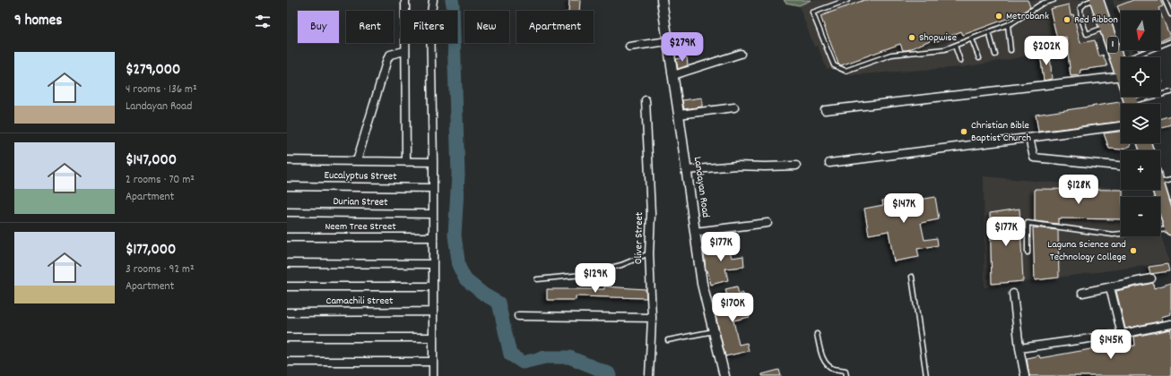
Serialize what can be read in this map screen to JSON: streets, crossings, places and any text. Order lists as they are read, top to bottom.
{
  "streets": {
    "highway": ["1"],
    "street": [
      "Eucalyptus Street",
      "Landayan Road",
      "Durian Street",
      "Neem Tree Street",
      "Oliver Street",
      "Camachili Street"
    ]
  },
  "places": [
    "Metrobank",
    "Red Ribbon",
    "Shopwise",
    "Christian Bible Baptist Church",
    "Laguna Science and Technology College"
  ],
  "north": "bottom",
  "page": {
    "heading": "9 homes",
    "map_buttons": ["+", "−"],
    "chip": [
      "Buy",
      "Rent",
      "Filters",
      "New",
      "Apartment"
    ],
    "price": [
      "$279K",
      "$202K",
      "$128K",
      "$147K",
      "$177K",
      "$177K",
      "$129K",
      "$170K",
      "$145K"
    ],
    "list": [
      {
        "name": "$279,000",
        "note": "4 rooms · 136 m² · Landayan Road"
      },
      {
        "name": "$147,000",
        "note": "2 rooms · 70 m² · Apartment"
      },
      {
        "name": "$177,000",
        "note": "3 rooms · 92 m² · Apartment"
      }
    ]
  }
}
